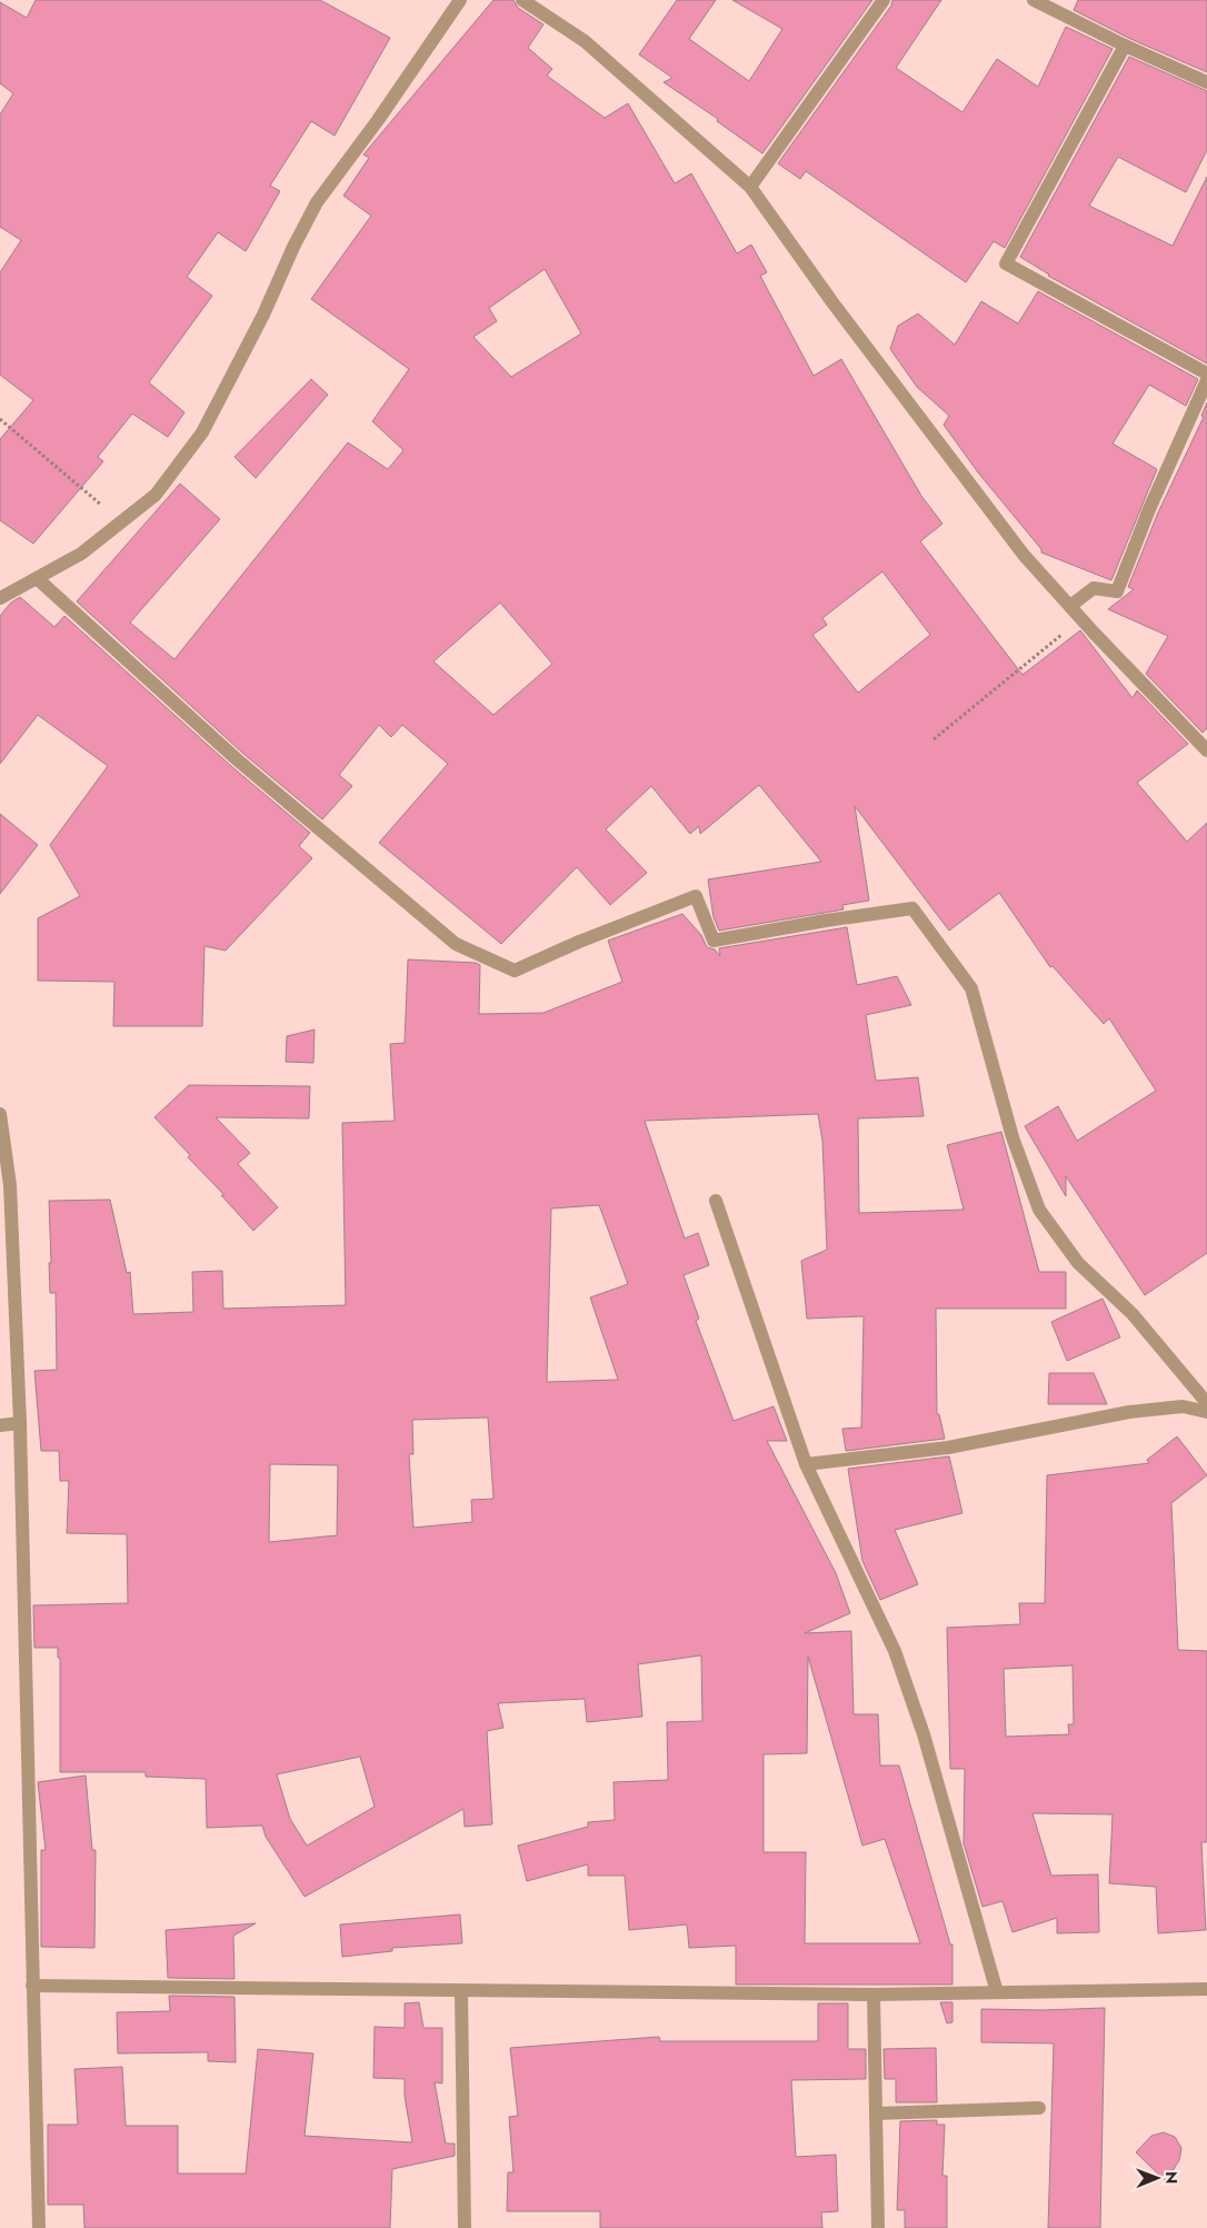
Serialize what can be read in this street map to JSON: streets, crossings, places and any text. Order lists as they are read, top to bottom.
{
  "north": "right"
}
